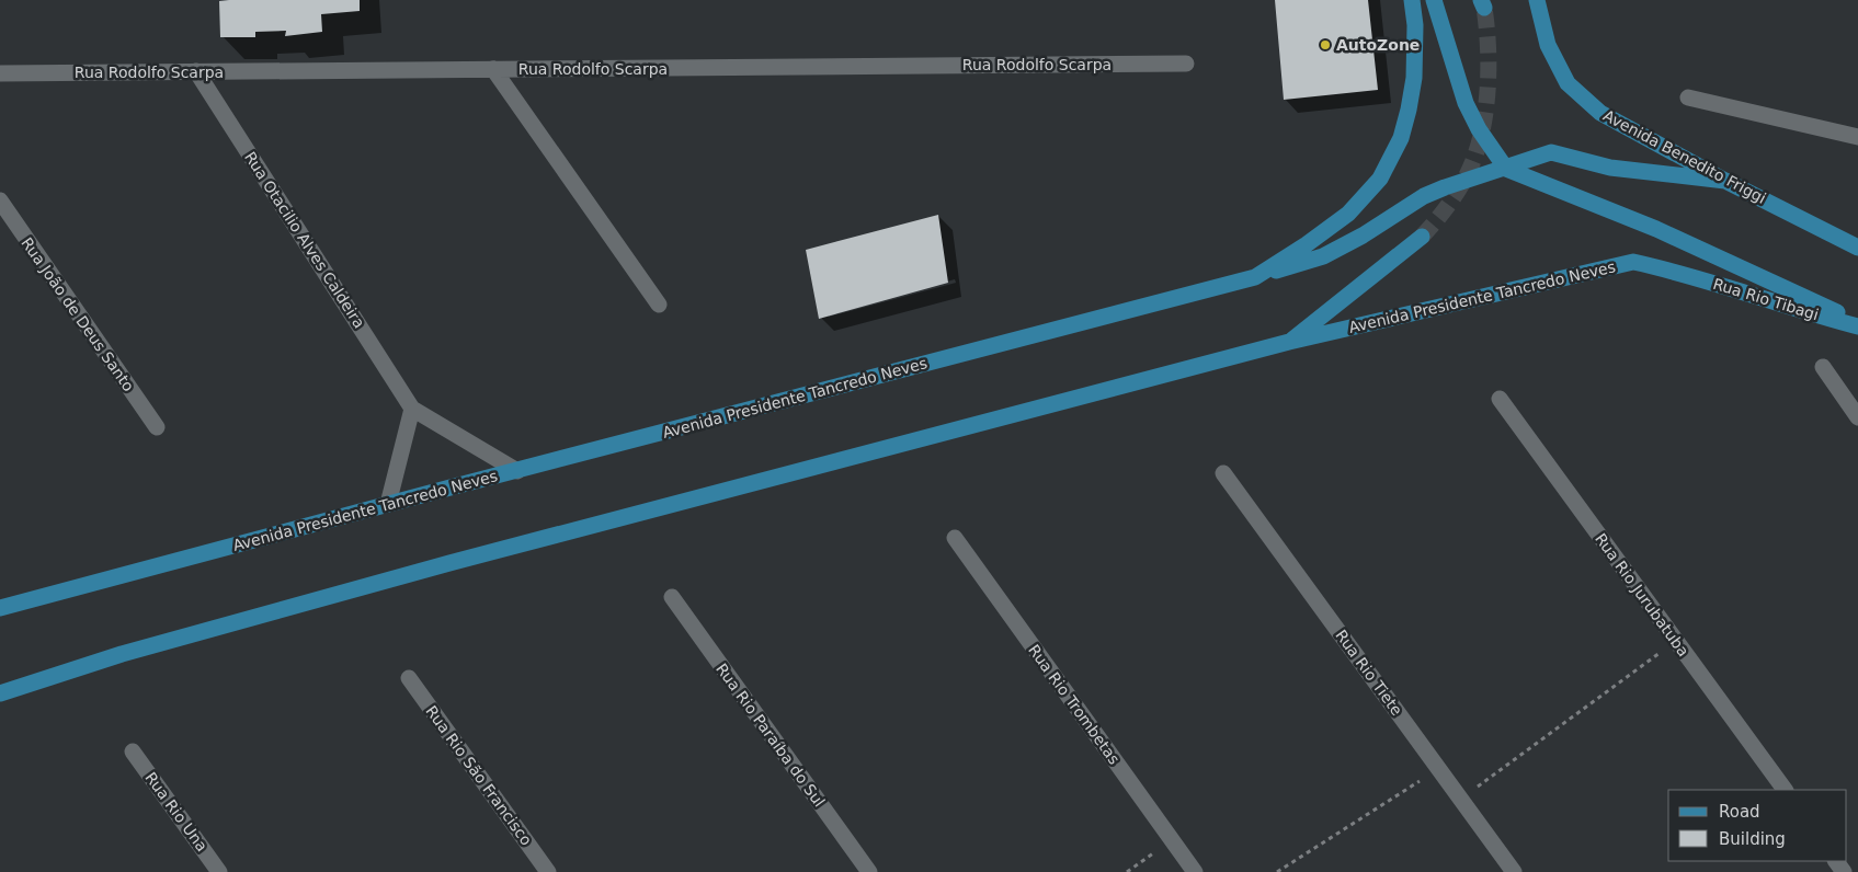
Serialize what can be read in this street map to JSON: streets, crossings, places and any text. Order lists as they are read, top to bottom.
{
  "streets": {
    "main road": ["Avenida Benedito Friggi", "Avenida Presidente Tancredo Neves", "Rua Rio Tibagi"],
    "street": [
      "Rua Rodolfo Scarpa",
      "Rua Otacilio Alves Caldeira",
      "Rua João de Deus Santo",
      "Rua Rio Jurubatuba",
      "Rua Rio Tiete",
      "Rua Rio Trombetas",
      "Rua Rio Paraíba do Sul",
      "Rua Rio São Francisco",
      "Rua Rio Una"
    ]
  },
  "crossings": [
    ["Rua Rodolfo Scarpa", "Rua Otacilio Alves Caldeira"],
    ["Avenida Presidente Tancredo Neves", "Rua Rio Tibagi"]
  ],
  "places": ["AutoZone"],
  "legend": ["Road", "Building"]
}
